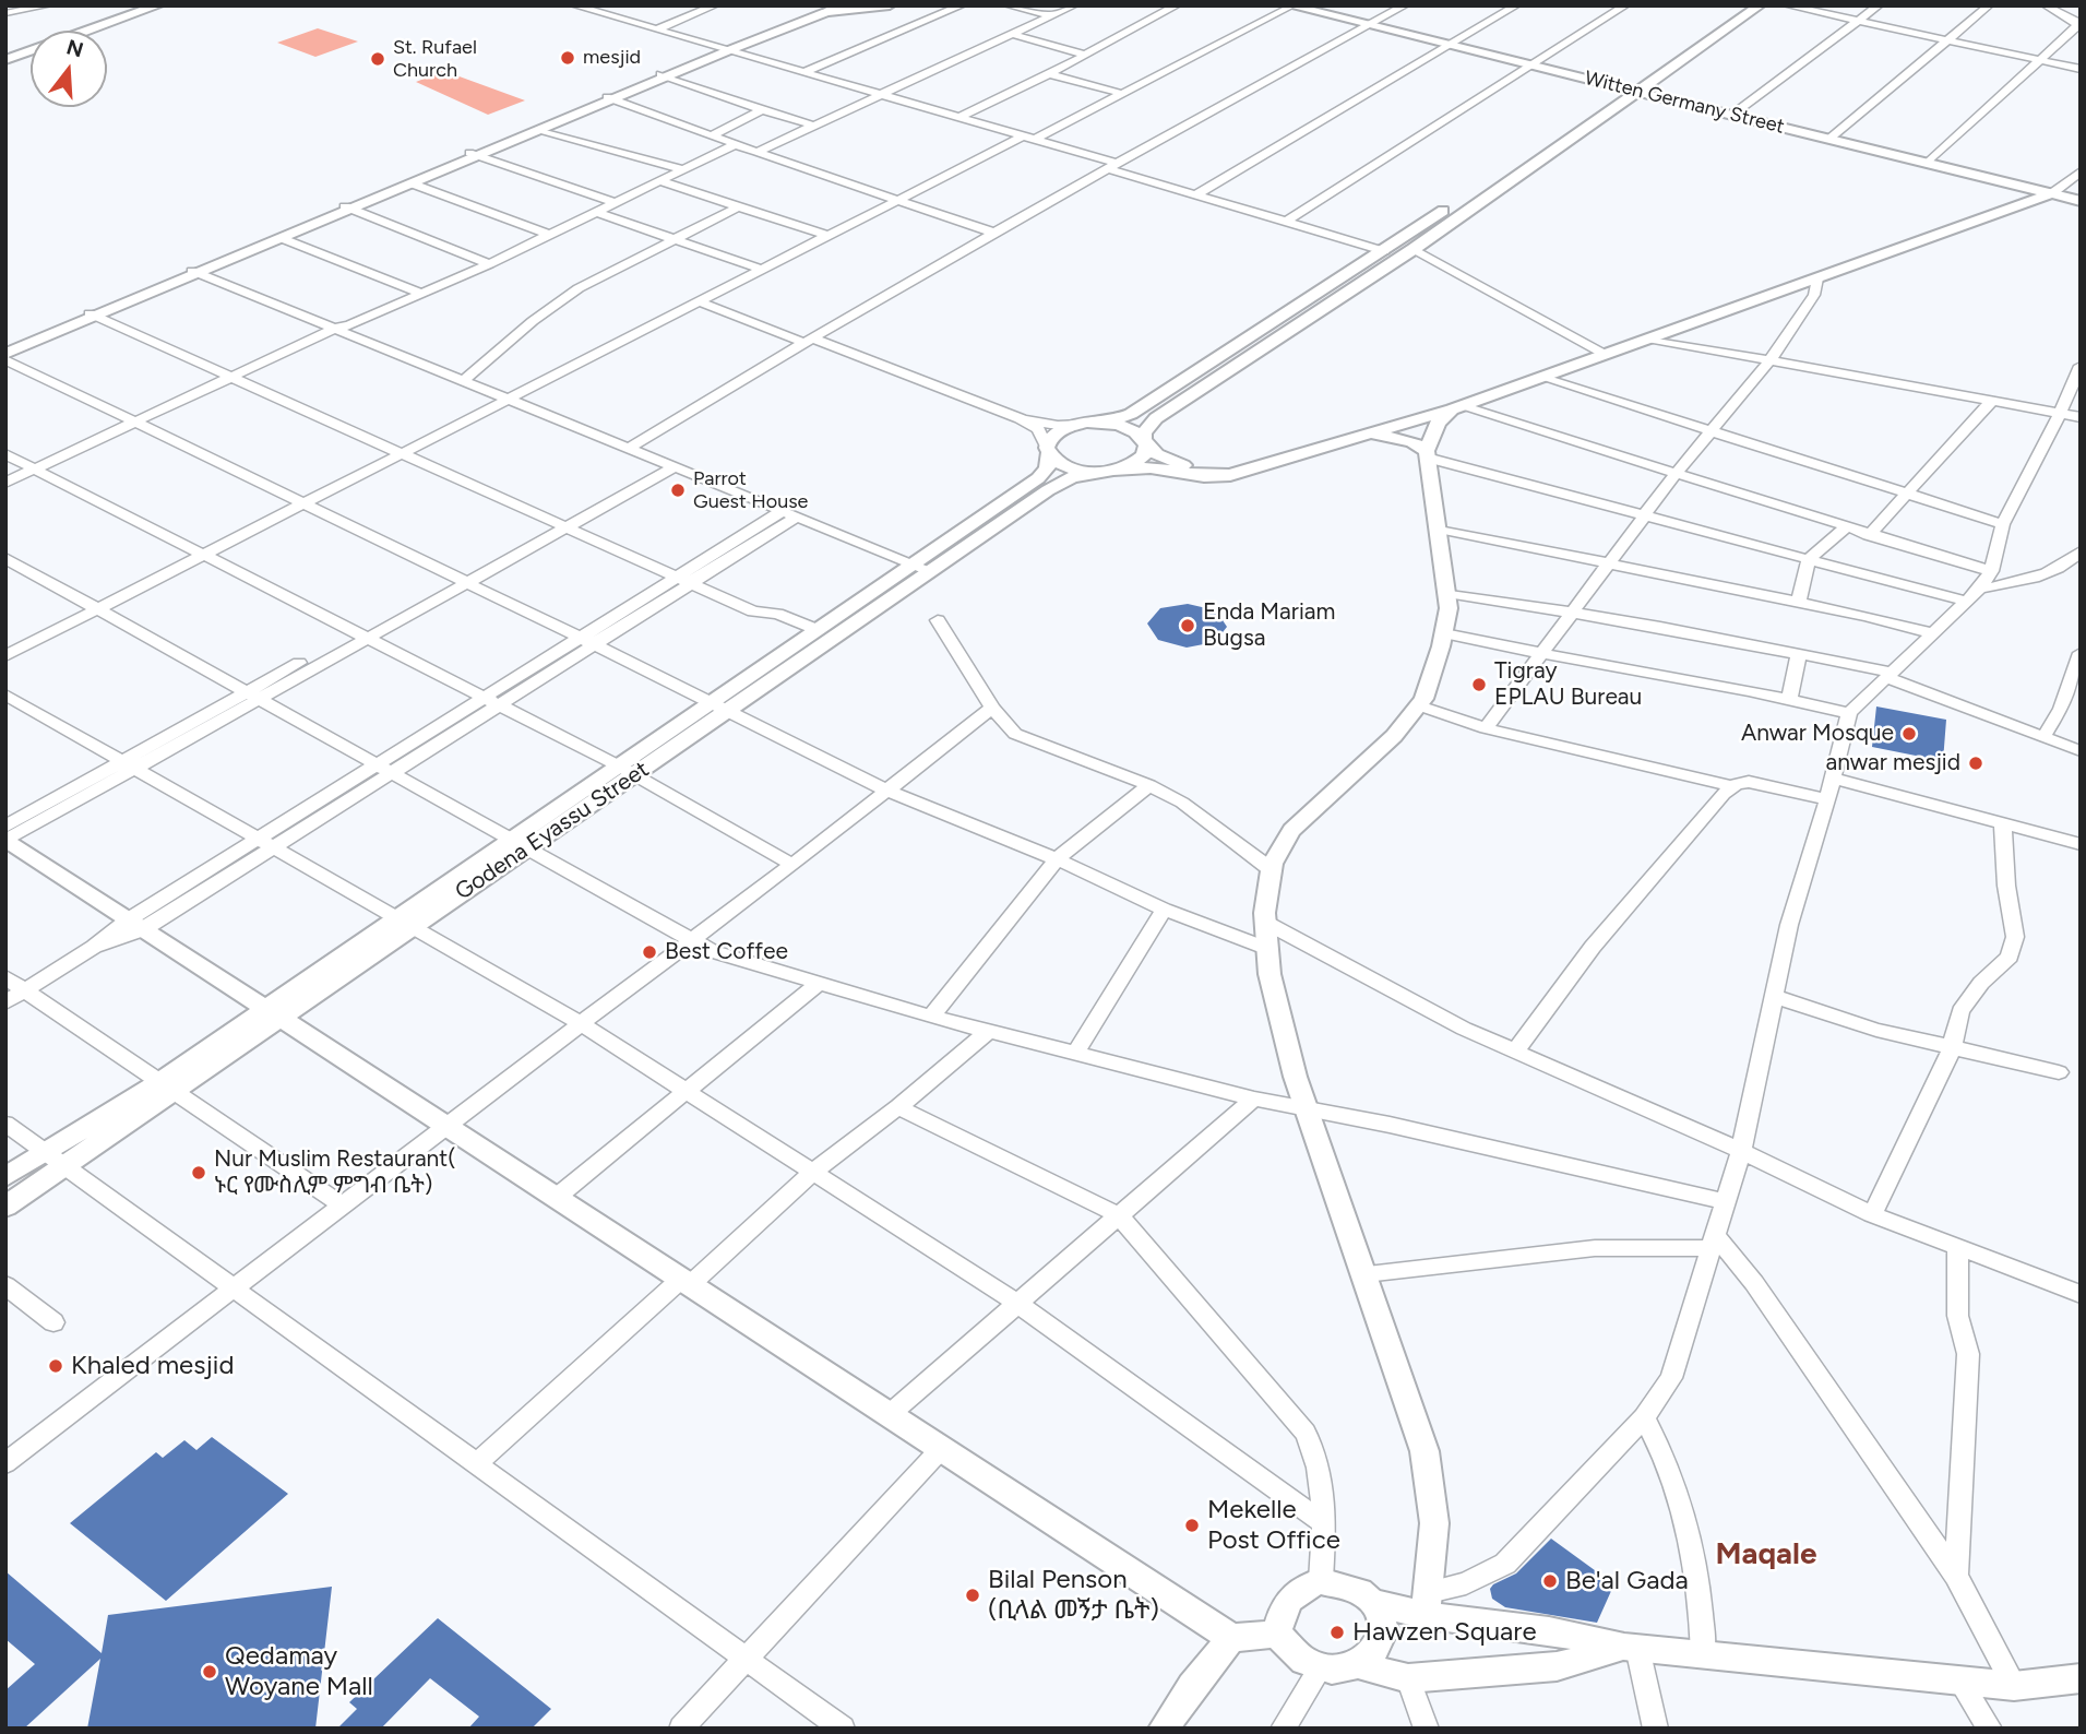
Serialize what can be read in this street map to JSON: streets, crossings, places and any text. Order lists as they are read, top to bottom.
{
  "streets": {
    "street": ["Witten Germany Street", "Godena Eyassu Street"]
  },
  "districts": ["Maqale"],
  "places": [
    "mesjid",
    "St. Rufael Church",
    "Parrot Guest House",
    "Enda Mariam Bugsa",
    "Tigray EPLAU Bureau",
    "Anwar Mosque",
    "anwar mesjid",
    "Best Coffee",
    "Nur Muslim Restaurant( ኑር የሙስሊም ምግብ ቤት)",
    "Khaled mesjid",
    "Mekelle Post Office",
    "Be'al Gada",
    "Bilal Penson (ቢላል መኝታ ቤት)",
    "Hawzen Square",
    "Qedamay Woyane Mall"
  ],
  "north": "top"
}
